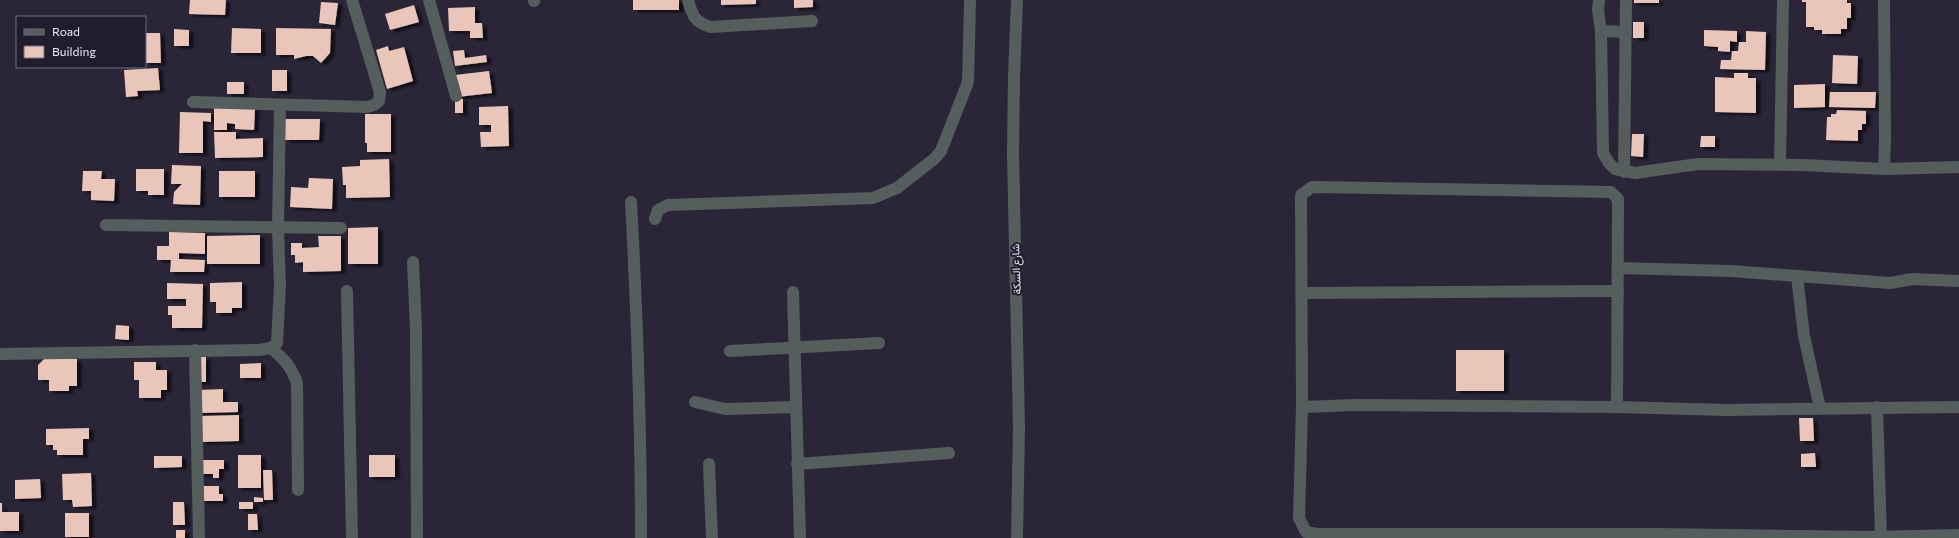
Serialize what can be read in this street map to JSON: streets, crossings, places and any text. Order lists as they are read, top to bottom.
{
  "streets": {
    "street": ["شارع السكة"]
  },
  "legend": ["Road", "Building"]
}
